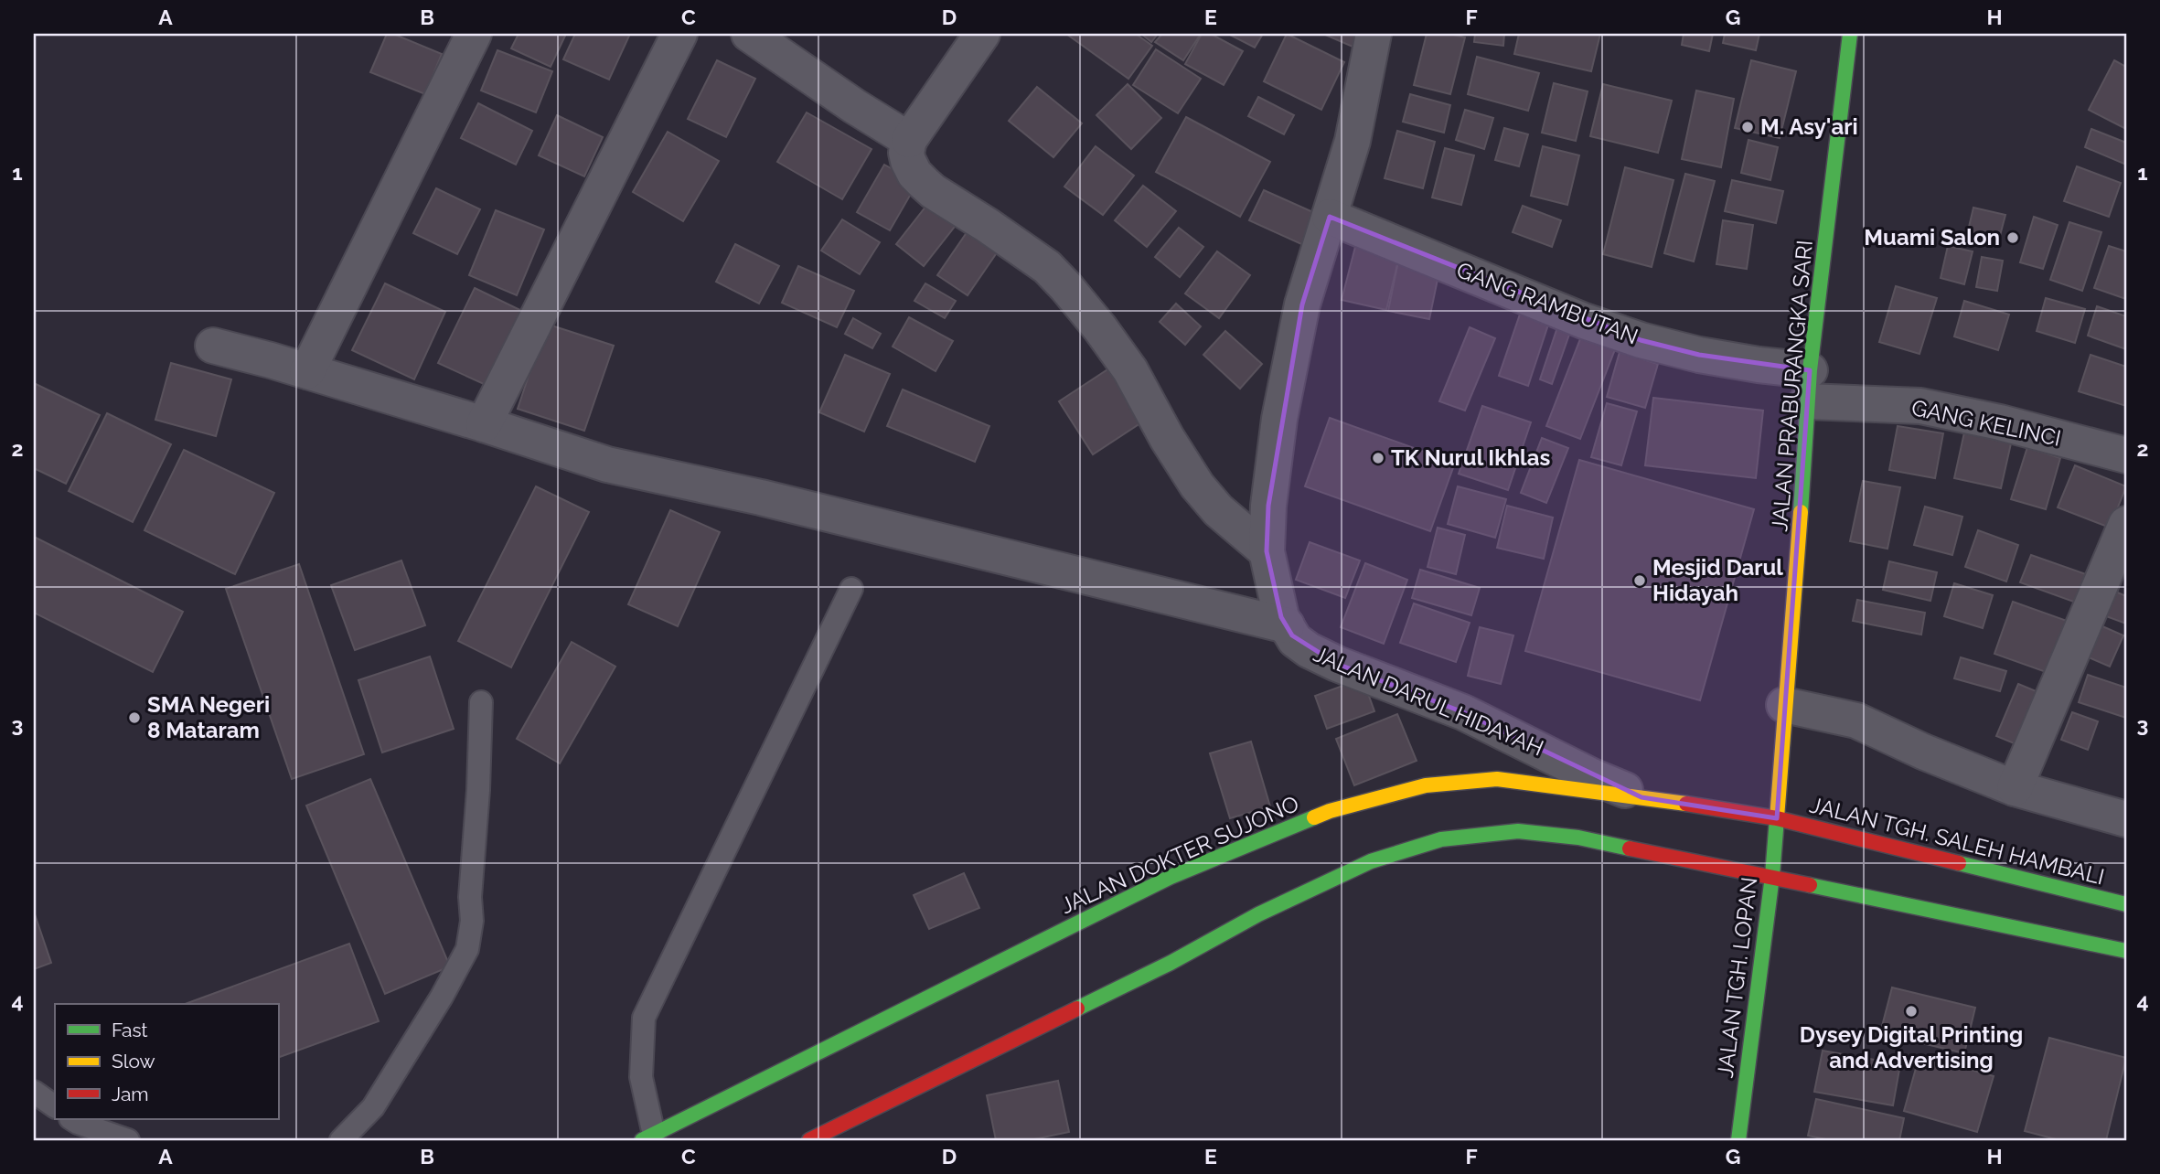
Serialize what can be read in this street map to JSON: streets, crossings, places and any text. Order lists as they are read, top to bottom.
{
  "streets": {
    "main road": [
      "JALAN PRABURANGKA SARI",
      "JALAN TGH. SALEH HAMBALI",
      "JALAN DOKTER SUJONO",
      "JALAN TGH. LOPAN"
    ],
    "street": ["GANG RAMBUTAN", "GANG KELINCI", "JALAN DARUL HIDAYAH"]
  },
  "crossings": [
    ["GANG RAMBUTAN", "JALAN PRABURANGKA SARI"],
    ["GANG RAMBUTAN", "GANG KELINCI"],
    ["GANG RAMBUTAN", "JALAN DARUL HIDAYAH"],
    ["JALAN PRABURANGKA SARI", "GANG KELINCI"],
    ["JALAN PRABURANGKA SARI", "JALAN TGH. SALEH HAMBALI"],
    ["JALAN PRABURANGKA SARI", "JALAN DOKTER SUJONO"],
    ["JALAN PRABURANGKA SARI", "JALAN TGH. LOPAN"],
    ["JALAN DARUL HIDAYAH", "JALAN DOKTER SUJONO"],
    ["JALAN TGH. SALEH HAMBALI", "JALAN DOKTER SUJONO"],
    ["JALAN TGH. SALEH HAMBALI", "JALAN TGH. LOPAN"],
    ["JALAN DOKTER SUJONO", "JALAN TGH. LOPAN"]
  ],
  "places": [
    "M. Asy'ari",
    "Muami Salon",
    "TK Nurul Ikhlas",
    "Mesjid Darul Hidayah",
    "SMA Negeri 8 Mataram",
    "Dysey Digital Printing and Advertising"
  ],
  "legend": ["Fast", "Slow", "Jam"],
  "grid": {
    "columns": [
      "A",
      "B",
      "C",
      "D",
      "E",
      "F",
      "G",
      "H"
    ],
    "rows": [
      "1",
      "2",
      "3",
      "4"
    ]
  }
}
